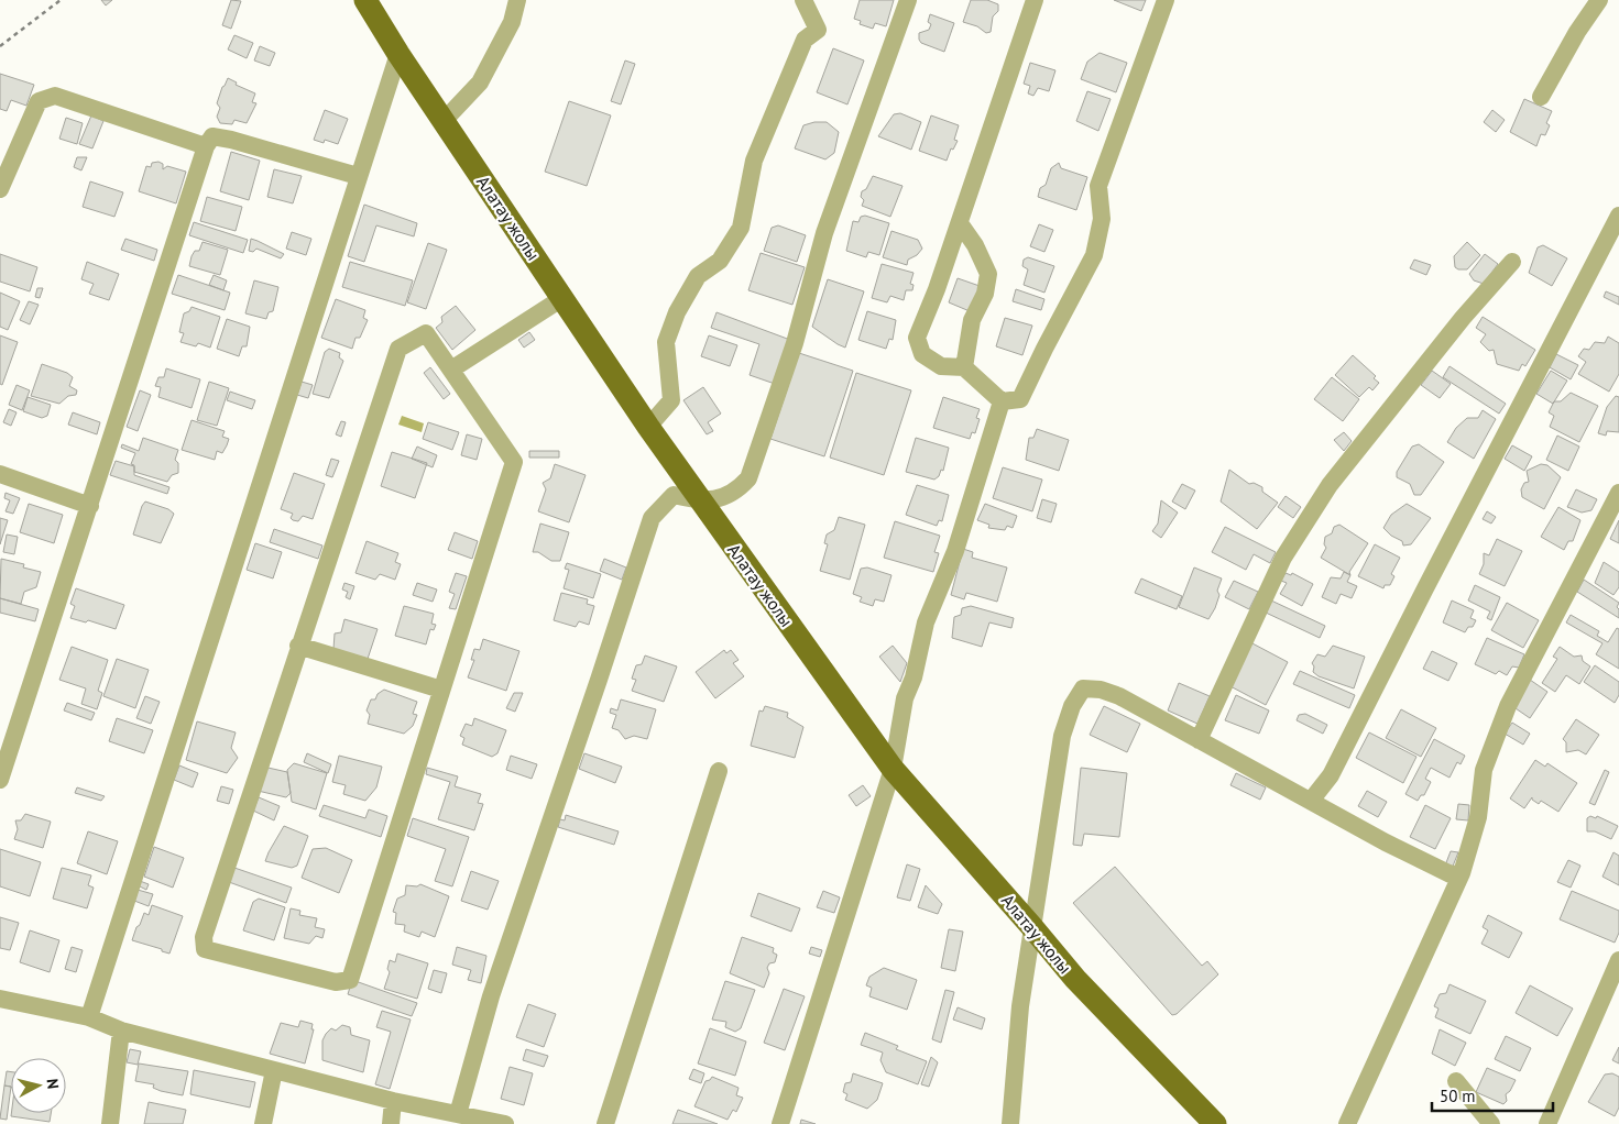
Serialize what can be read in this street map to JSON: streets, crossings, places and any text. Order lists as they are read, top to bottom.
{
  "streets": {
    "main road": ["Алатау жолы"]
  },
  "scale_bar": "50 m",
  "north": "right"
}
